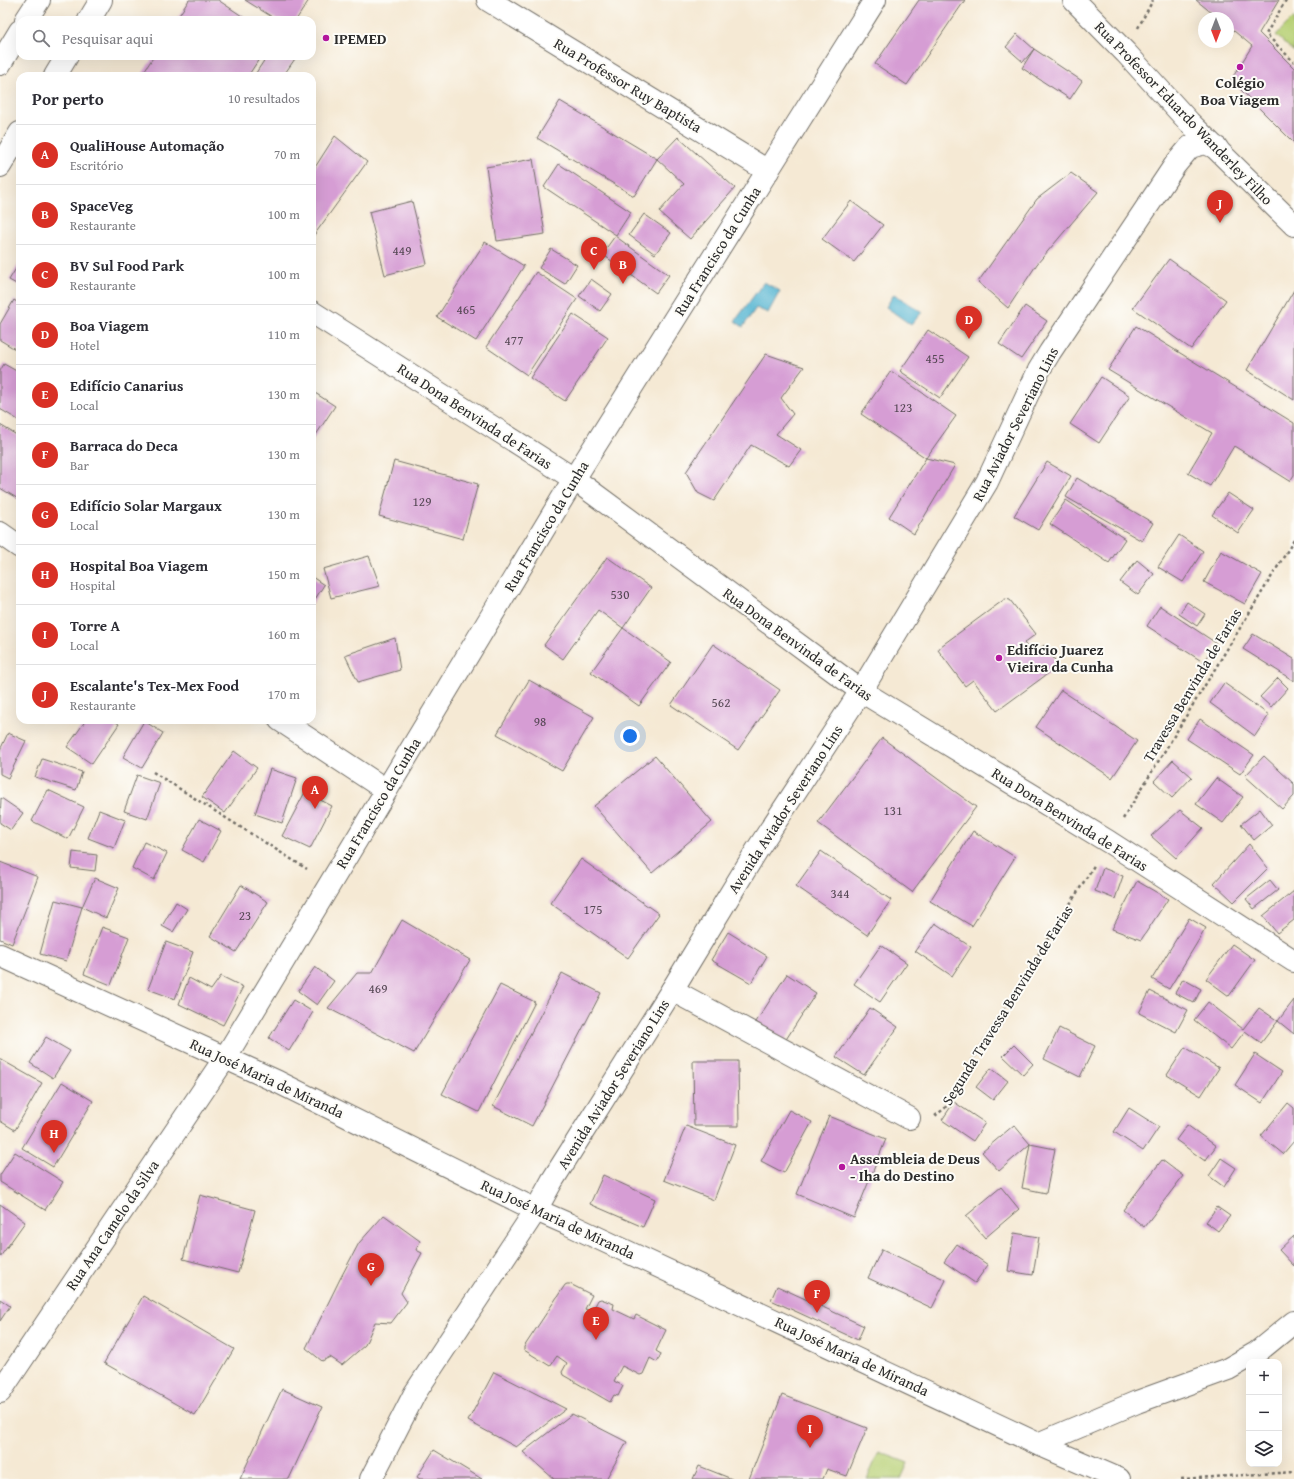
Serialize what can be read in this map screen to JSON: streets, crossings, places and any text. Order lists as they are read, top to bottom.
{
  "streets": {
    "street": [
      "Rua Professor Ruy Baptista",
      "Rua Professor Eduardo Wanderley Filho",
      "Rua Francisco da Cunha",
      "Rua Dona Benvinda de Farias",
      "Rua Aviador Severiano Lins",
      "Avenida Aviador Severiano Lins",
      "Rua José Maria de Miranda",
      "Rua Ana Camelo da Silva"
    ],
    "path": ["Travessa Benvinda de Farias", "Segunda Travessa Benvinda de Farias"]
  },
  "crossings": [
    ["Rua Professor Ruy Baptista", "Rua Francisco da Cunha"],
    ["Rua Francisco da Cunha", "Rua Dona Benvinda de Farias"],
    ["Rua Francisco da Cunha", "Rua José Maria de Miranda"],
    ["Rua Francisco da Cunha", "Rua Ana Camelo da Silva"],
    ["Rua Dona Benvinda de Farias", "Rua Aviador Severiano Lins"],
    ["Rua Dona Benvinda de Farias", "Travessa Benvinda de Farias"],
    ["Rua Dona Benvinda de Farias", "Avenida Aviador Severiano Lins"],
    ["Rua Dona Benvinda de Farias", "Segunda Travessa Benvinda de Farias"],
    ["Rua Aviador Severiano Lins", "Avenida Aviador Severiano Lins"],
    ["Travessa Benvinda de Farias", "Segunda Travessa Benvinda de Farias"],
    ["Avenida Aviador Severiano Lins", "Rua José Maria de Miranda"],
    ["Rua José Maria de Miranda", "Rua Ana Camelo da Silva"]
  ],
  "places": [
    "IPEMED",
    "Colégio Boa Viagem",
    "Edifício Juarez Vieira da Cunha",
    "Assembleia de Deus - Iha do Destino"
  ],
  "house_numbers": [
    "449",
    "465",
    "477",
    "455",
    "123",
    "129",
    "530",
    "562",
    "98",
    "131",
    "344",
    "175",
    "23",
    "469"
  ],
  "north": "bottom",
  "page": {
    "search": "Pesquisar aqui",
    "heading": ["Por perto", "10 resultados"],
    "list": [
      {
        "mark": "A",
        "name": "QualiHouse Automação",
        "note": "Escritório",
        "value": "70 m"
      },
      {
        "mark": "B",
        "name": "SpaceVeg",
        "note": "Restaurante",
        "value": "100 m"
      },
      {
        "mark": "C",
        "name": "BV Sul Food Park",
        "note": "Restaurante",
        "value": "100 m"
      },
      {
        "mark": "D",
        "name": "Boa Viagem",
        "note": "Hotel",
        "value": "110 m"
      },
      {
        "mark": "E",
        "name": "Edifício Canarius",
        "note": "Local",
        "value": "130 m"
      },
      {
        "mark": "F",
        "name": "Barraca do Deca",
        "note": "Bar",
        "value": "130 m"
      },
      {
        "mark": "G",
        "name": "Edifício Solar Margaux",
        "note": "Local",
        "value": "130 m"
      },
      {
        "mark": "H",
        "name": "Hospital Boa Viagem",
        "note": "Hospital",
        "value": "150 m"
      },
      {
        "mark": "I",
        "name": "Torre A",
        "note": "Local",
        "value": "160 m"
      },
      {
        "mark": "J",
        "name": "Escalante's Tex-Mex Food",
        "note": "Restaurante",
        "value": "170 m"
      }
    ],
    "pins": [
      "J",
      "C",
      "B",
      "D",
      "A",
      "H",
      "G",
      "F",
      "E",
      "I"
    ],
    "map_buttons": ["+", "−"]
  }
}
